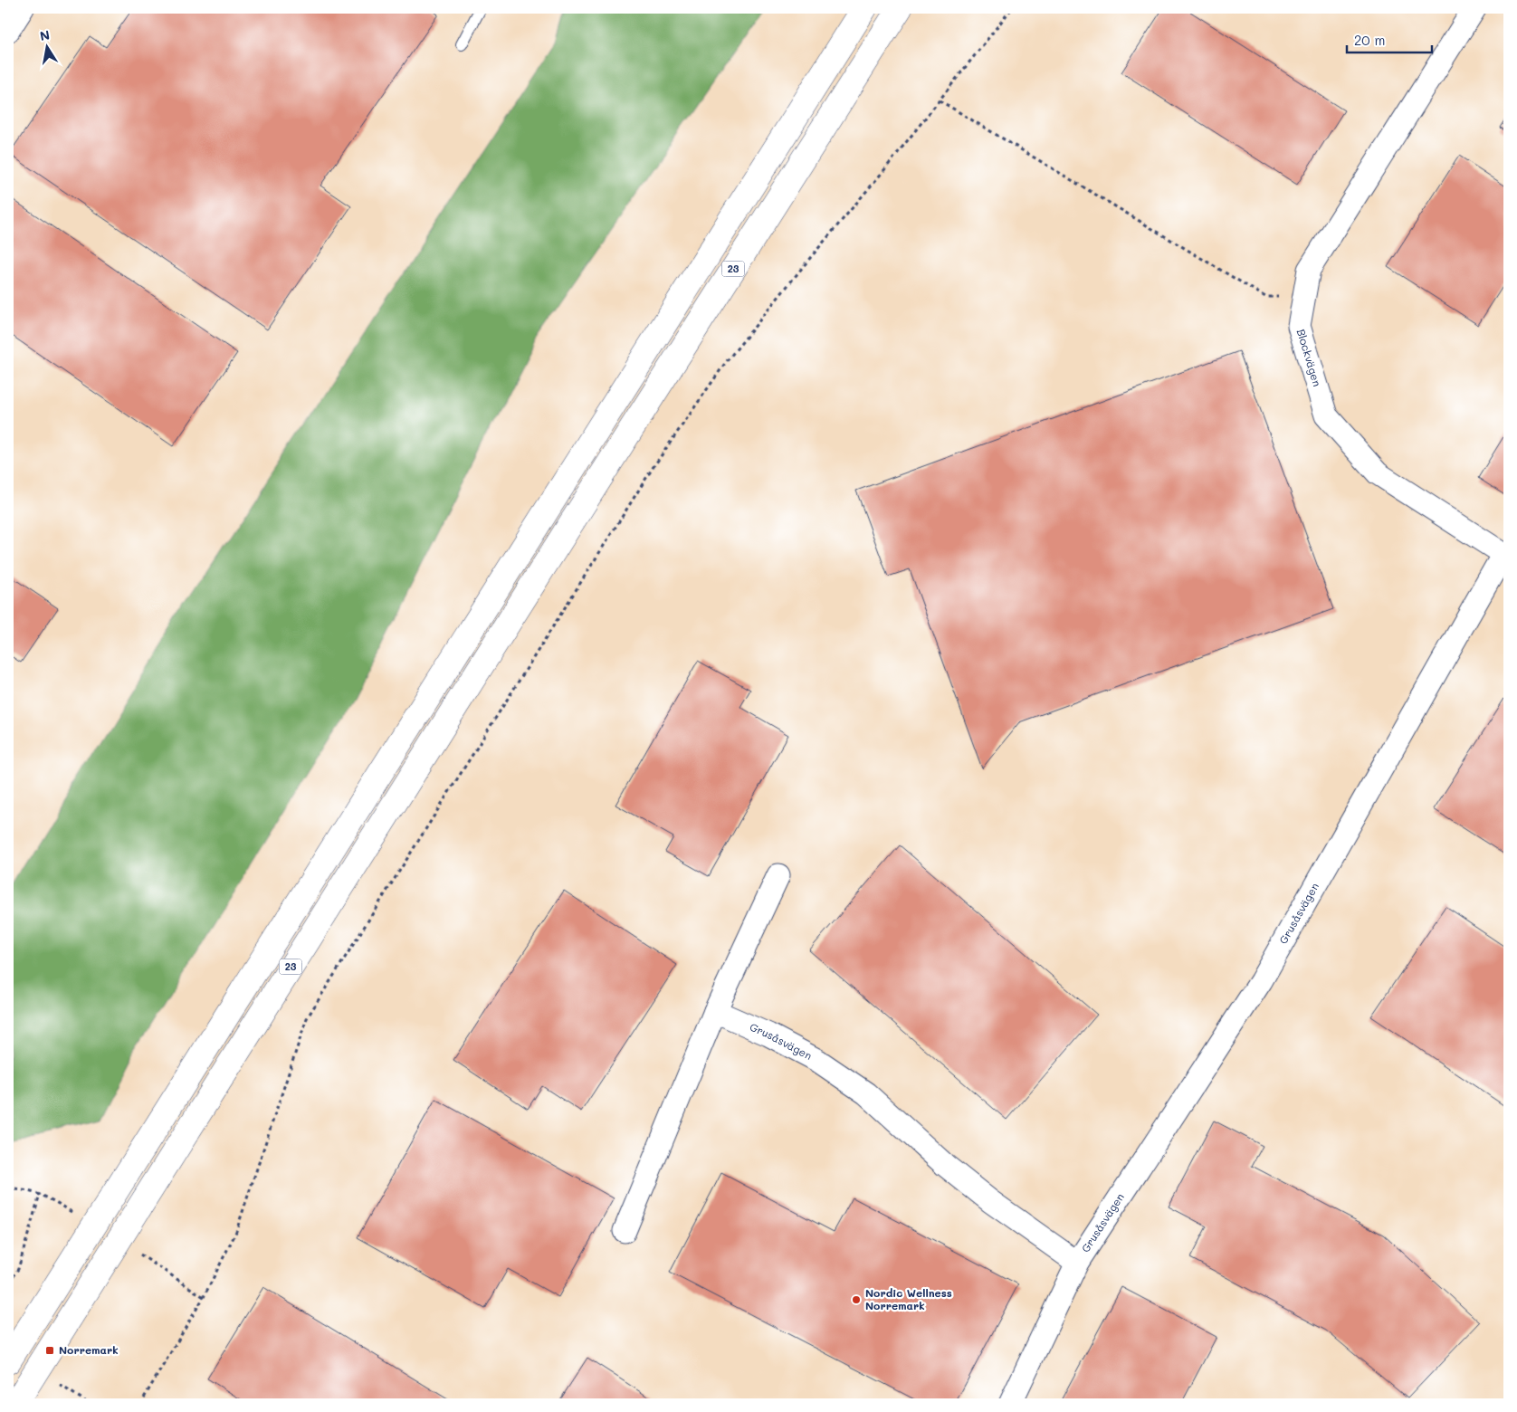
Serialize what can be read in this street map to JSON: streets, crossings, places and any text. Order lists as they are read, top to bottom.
{
  "streets": {
    "main road": ["23"],
    "street": ["Blockvägen", "Grusåsvägen"]
  },
  "crossings": [
    ["Blockvägen", "Grusåsvägen"]
  ],
  "places": {
    "other": ["Nordic Wellness Norremark"],
    "transit": ["Norremark"]
  },
  "scale_bar": "20 m",
  "north": "top"
}
